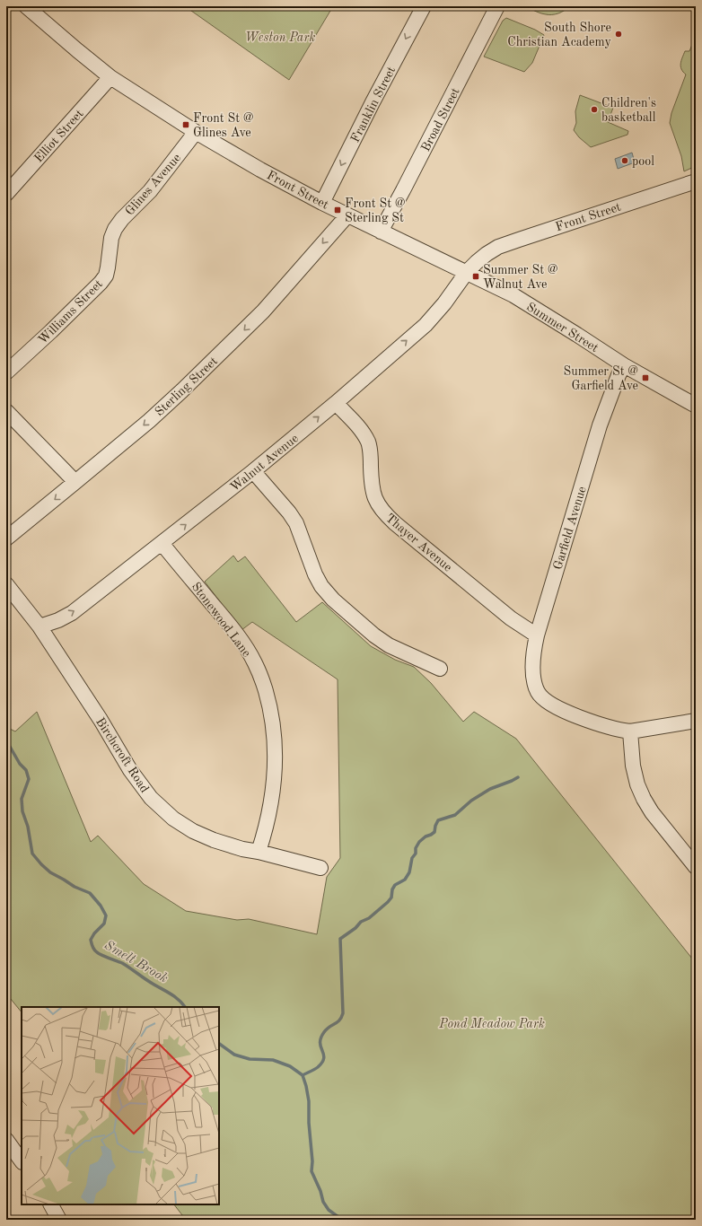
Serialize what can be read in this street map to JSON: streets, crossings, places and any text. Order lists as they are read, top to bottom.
{
  "streets": {
    "street": [
      "Franklin Street",
      "Broad Street",
      "Elliot Street",
      "Glines Avenue",
      "Front Street",
      "Williams Street",
      "Summer Street",
      "Sterling Street",
      "Walnut Avenue",
      "Garfield Avenue",
      "Thayer Avenue",
      "Stonewood Lane",
      "Birchcroft Road"
    ]
  },
  "crossings": [
    ["Franklin Street", "Front Street"],
    ["Broad Street", "Front Street"],
    ["Elliot Street", "Front Street"],
    ["Glines Avenue", "Front Street"],
    ["Glines Avenue", "Williams Street"],
    ["Front Street", "Summer Street"],
    ["Front Street", "Sterling Street"],
    ["Front Street", "Walnut Avenue"],
    ["Summer Street", "Walnut Avenue"],
    ["Summer Street", "Garfield Avenue"],
    ["Walnut Avenue", "Thayer Avenue"],
    ["Walnut Avenue", "Stonewood Lane"],
    ["Walnut Avenue", "Birchcroft Road"],
    ["Garfield Avenue", "Thayer Avenue"],
    ["Stonewood Lane", "Birchcroft Road"]
  ],
  "one_way": ["Franklin Street", "Sterling Street", "Walnut Avenue"],
  "water": ["Smelt Brook"],
  "parks": ["Weston Park", "Pond Meadow Park"],
  "places": {
    "other": ["South Shore Christian Academy", "Children's basketball", "pool"],
    "transit": [
      "Front St @ Glines Ave",
      "Front St @ Sterling St",
      "Summer St @ Walnut Ave",
      "Summer St @ Garfield Ave"
    ]
  }
}
